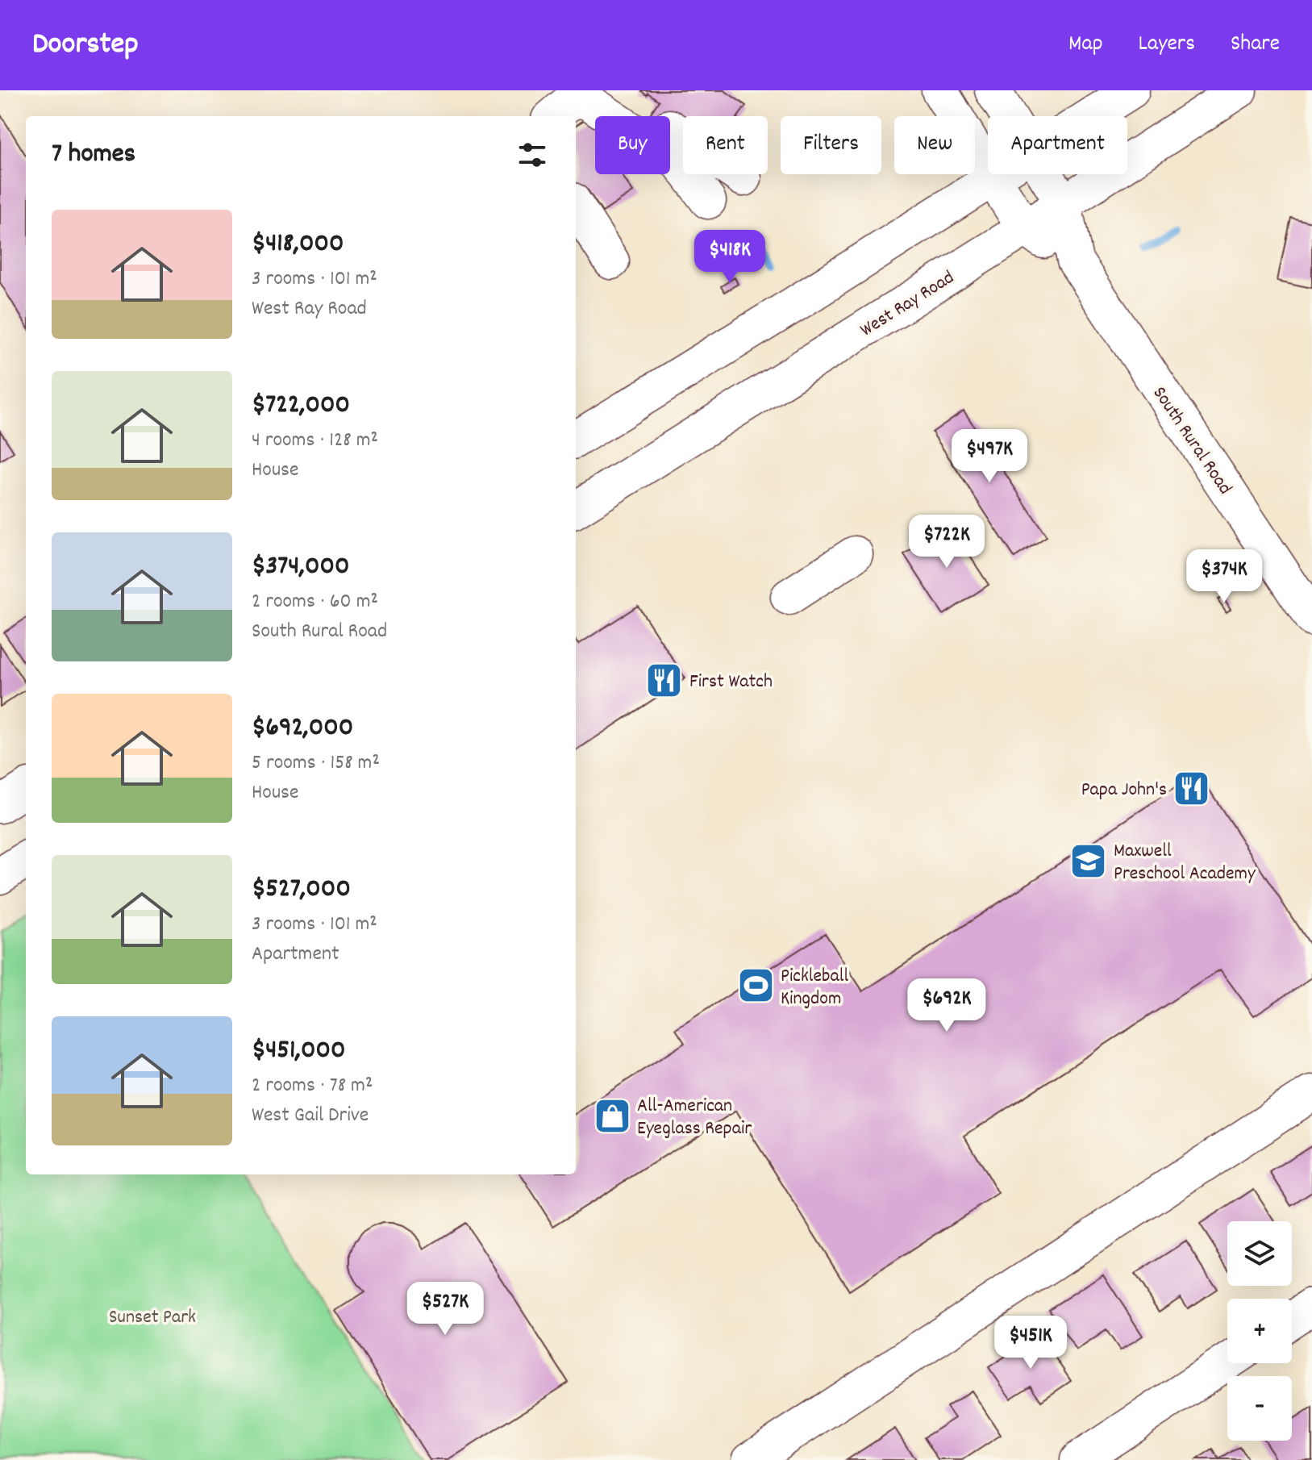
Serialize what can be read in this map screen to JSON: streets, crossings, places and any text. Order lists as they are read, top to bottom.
{
  "streets": {
    "main road": ["West Ray Road", "South Rural Road"]
  },
  "crossings": [
    ["West Ray Road", "South Rural Road"]
  ],
  "parks": ["Sunset Park"],
  "places": {
    "restaurant": ["First Watch", "Papa John's"],
    "school or university": ["Maxwell Preschool Academy"],
    "sports": ["Pickleball Kingdom"],
    "shop": ["All-American Eyeglass Repair"]
  },
  "page": {
    "header": "Doorstep",
    "nav": ["Map", "Layers", "Share"],
    "chip": [
      "Buy",
      "Rent",
      "Filters",
      "New",
      "Apartment"
    ],
    "heading": "7 homes",
    "list": [
      {
        "name": "$418,000",
        "note": "3 rooms · 101 m² · West Ray Road"
      },
      {
        "name": "$722,000",
        "note": "4 rooms · 128 m² · House"
      },
      {
        "name": "$374,000",
        "note": "2 rooms · 60 m² · South Rural Road"
      },
      {
        "name": "$692,000",
        "note": "5 rooms · 158 m² · House"
      },
      {
        "name": "$527,000",
        "note": "3 rooms · 101 m² · Apartment"
      },
      {
        "name": "$451,000",
        "note": "2 rooms · 78 m² · West Gail Drive"
      }
    ],
    "price": [
      "$418K",
      "$497K",
      "$722K",
      "$374K",
      "$692K",
      "$527K",
      "$451K"
    ],
    "map_buttons": ["+", "−"]
  }
}
